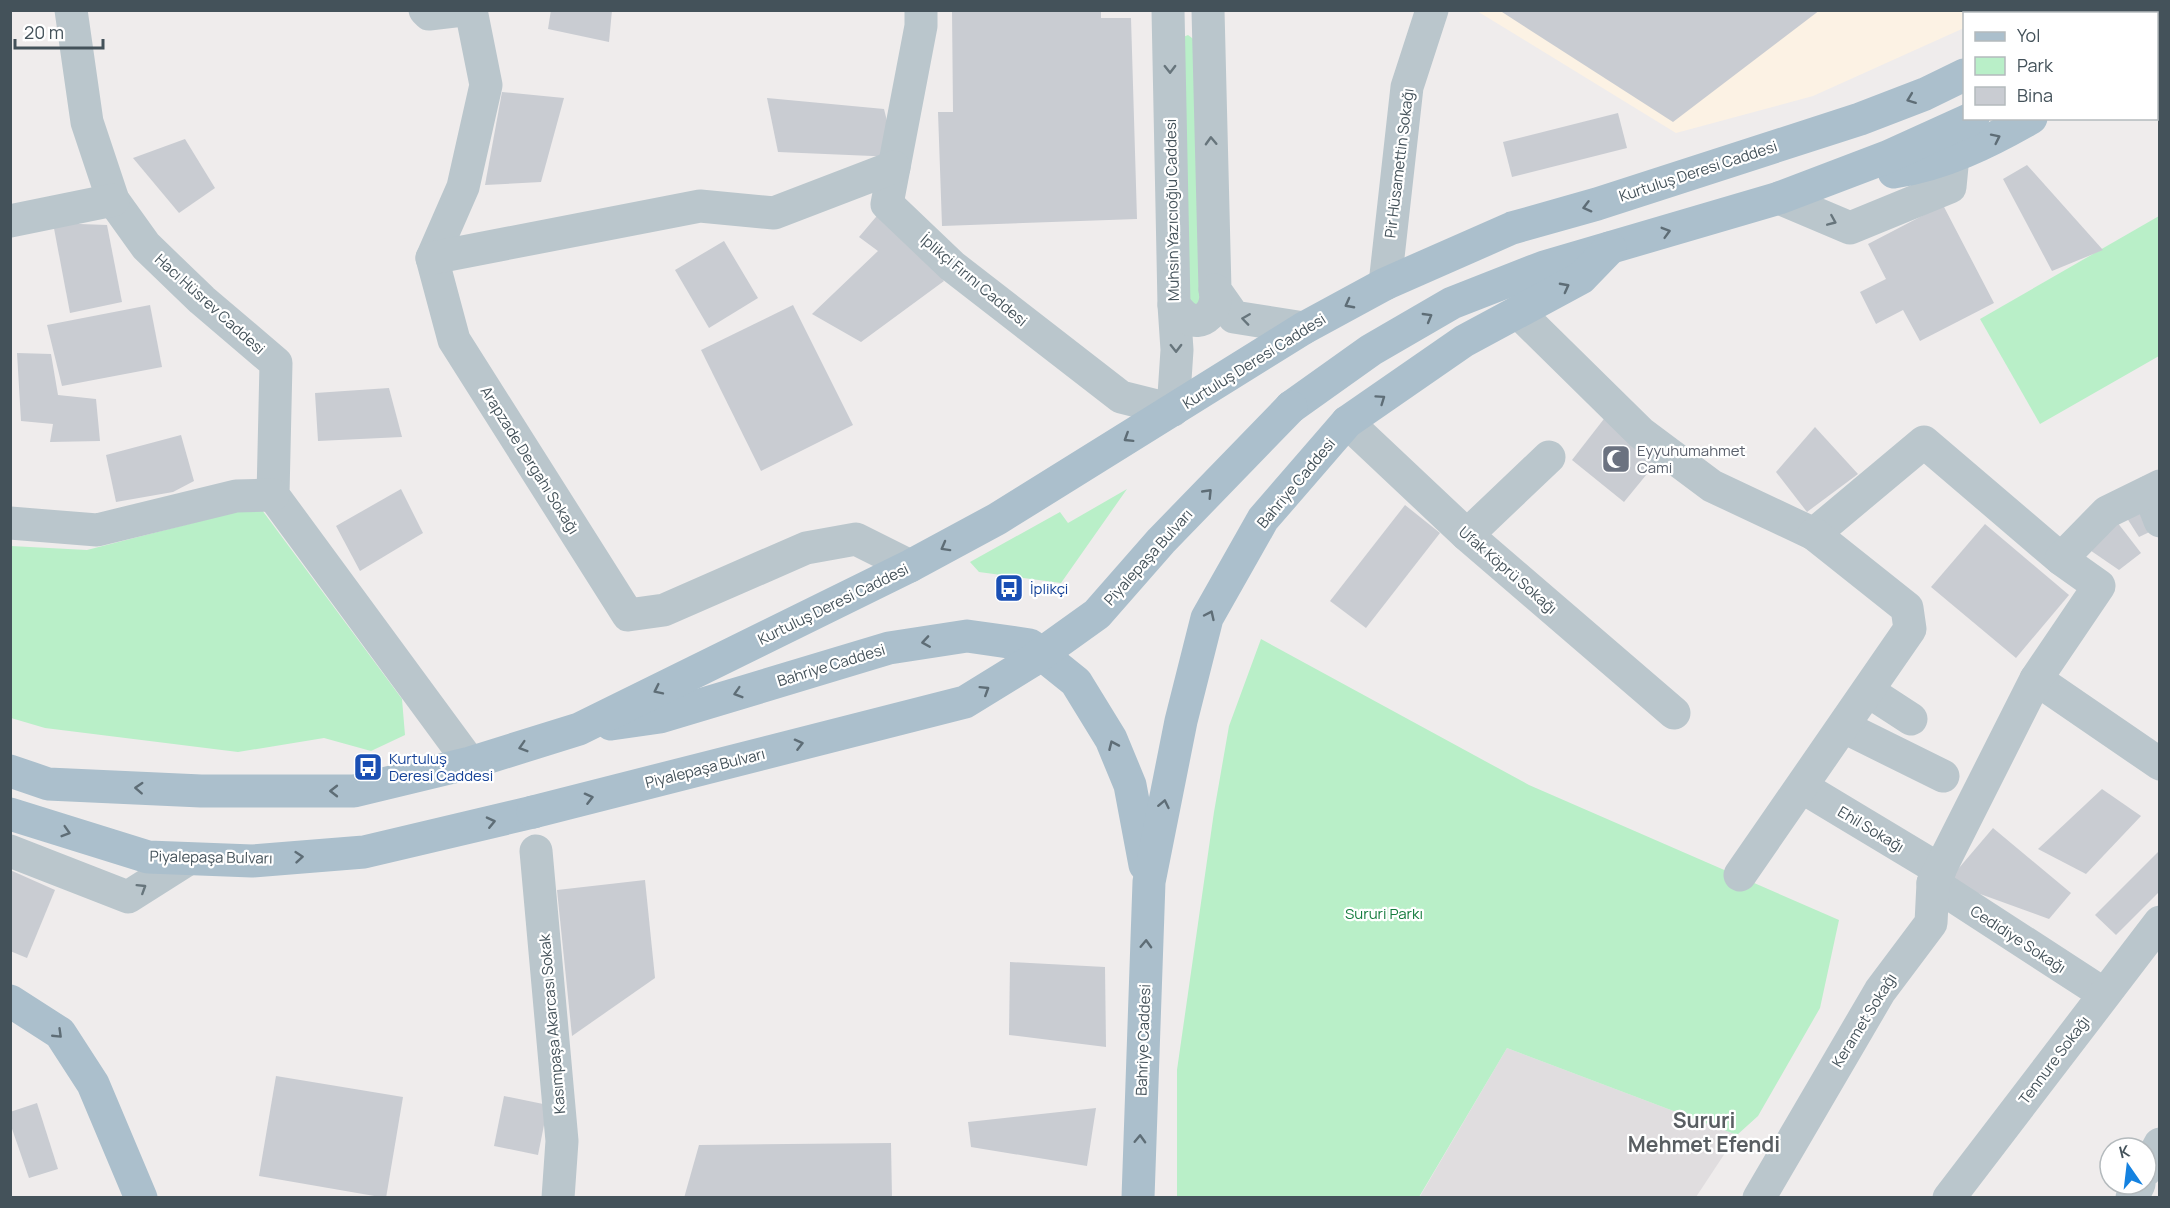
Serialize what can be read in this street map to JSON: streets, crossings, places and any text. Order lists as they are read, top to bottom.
{
  "streets": {
    "main road": ["Kurtuluş Deresi Caddesi", "Bahriye Caddesi", "Piyalepaşa Bulvarı"],
    "street": [
      "Pir Hüsamettin Sokağı",
      "Muhsin Yazıcıoğlu Caddesi",
      "İplikçi Fırını Caddesi",
      "Hacı Hüsrev Caddesi",
      "Arapzade Dergahı Sokağı",
      "Ufak Köprü Sokağı",
      "Ehil Sokağı",
      "Cedidiye Sokağı",
      "Keramet Sokağı",
      "Kasımpaşa Akarcası Sokak",
      "Tennure Sokağı"
    ]
  },
  "crossings": [
    ["Pir Hüsamettin Sokağı", "Kurtuluş Deresi Caddesi"],
    ["Kurtuluş Deresi Caddesi", "Muhsin Yazıcıoğlu Caddesi"],
    ["Kurtuluş Deresi Caddesi", "İplikçi Fırını Caddesi"],
    ["Kurtuluş Deresi Caddesi", "Arapzade Dergahı Sokağı"],
    ["Kurtuluş Deresi Caddesi", "Bahriye Caddesi"],
    ["Muhsin Yazıcıoğlu Caddesi", "İplikçi Fırını Caddesi"],
    ["Bahriye Caddesi", "Piyalepaşa Bulvarı"],
    ["Bahriye Caddesi", "Ufak Köprü Sokağı"],
    ["Ehil Sokağı", "Cedidiye Sokağı"],
    ["Ehil Sokağı", "Keramet Sokağı"],
    ["Cedidiye Sokağı", "Keramet Sokağı"],
    ["Cedidiye Sokağı", "Tennure Sokağı"]
  ],
  "districts": ["Sururi Mehmet Efendi"],
  "parks": ["Sururi Parkı"],
  "places": {
    "mosque": ["Eyyuhumahmet Cami"],
    "bus stop": ["İplikçi", "Kurtuluş Deresi Caddesi"]
  },
  "legend": ["Yol", "Park", "Bina"],
  "scale_bar": "20 m",
  "north": "top"
}
